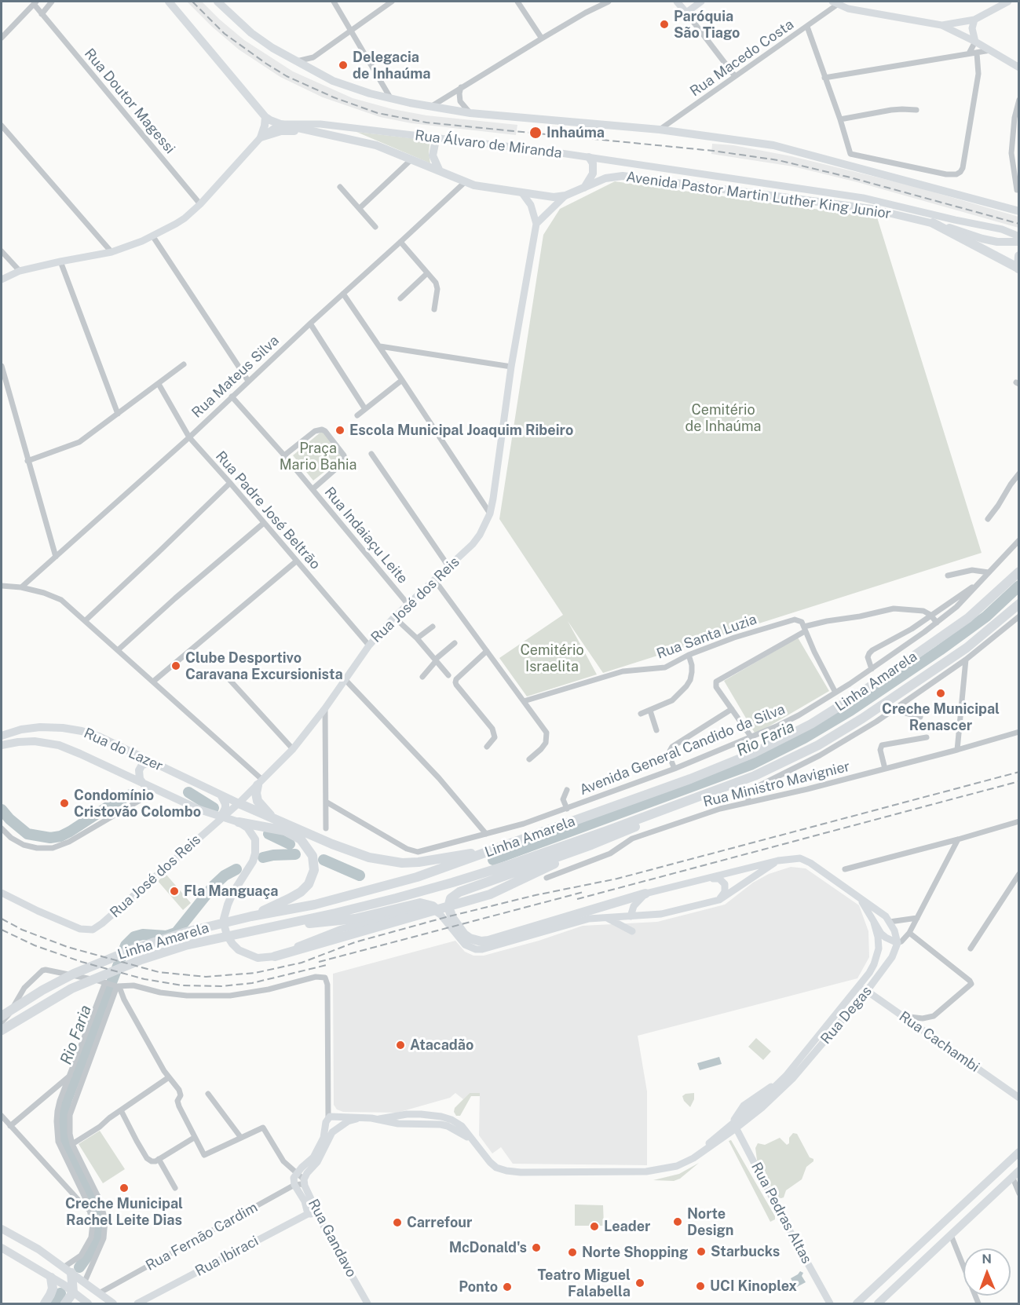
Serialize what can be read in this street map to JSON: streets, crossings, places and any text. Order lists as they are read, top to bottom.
{
  "streets": {
    "highway": ["Linha Amarela"],
    "main road": ["Avenida Pastor Martin Luther King Junior", "Rua do Lazer"],
    "street": [
      "Rua Macedo Costa",
      "Rua Doutor Magessi",
      "Rua Álvaro de Miranda",
      "Rua Mateus Silva",
      "Rua Padre José Beltrão",
      "Rua Indaiaçu Leite",
      "Rua José dos Reis",
      "Rua Santa Luzia",
      "Avenida General Candido da Silva",
      "Rua Ministro Mavignier",
      "Rua Degas",
      "Rua Cachambi",
      "Rua Pedras Altas",
      "Rua Fernão Cardim",
      "Rua Gandavo",
      "Rua Ibiraci"
    ]
  },
  "crossings": [
    ["Rua Álvaro de Miranda", "Avenida Pastor Martin Luther King Junior"],
    ["Avenida Pastor Martin Luther King Junior", "Rua Mateus Silva"],
    ["Avenida Pastor Martin Luther King Junior", "Rua José dos Reis"],
    ["Rua Mateus Silva", "Rua Padre José Beltrão"],
    ["Rua Mateus Silva", "Rua Indaiaçu Leite"],
    ["Rua Padre José Beltrão", "Rua José dos Reis"],
    ["Rua Indaiaçu Leite", "Rua José dos Reis"],
    ["Rua José dos Reis", "Rua do Lazer"],
    ["Rua Degas", "Rua Cachambi"],
    ["Rua Degas", "Rua Pedras Altas"],
    ["Rua Fernão Cardim", "Rua Gandavo"],
    ["Rua Gandavo", "Rua Ibiraci"]
  ],
  "water": ["Rio Faria"],
  "parks": ["Cemitério de Inhaúma", "Praça Mario Bahia", "Cemitério Israelita"],
  "places": [
    "Paróquia São Tiago",
    "Delegacia de Inhaúma",
    "Inhaúma",
    "Escola Municipal Joaquim Ribeiro",
    "Clube Desportivo Caravana Excursionista",
    "Creche Municipal Renascer",
    "Condomínio Cristovão Colombo",
    "Fla Manguaça",
    "Atacadão",
    "Creche Municipal Rachel Leite Dias",
    "Norte Design",
    "Carrefour",
    "Leader",
    "McDonald's",
    "Starbucks",
    "Norte Shopping",
    "Teatro Miguel Falabella",
    "UCI Kinoplex",
    "Ponto"
  ],
  "north": "top"
}
